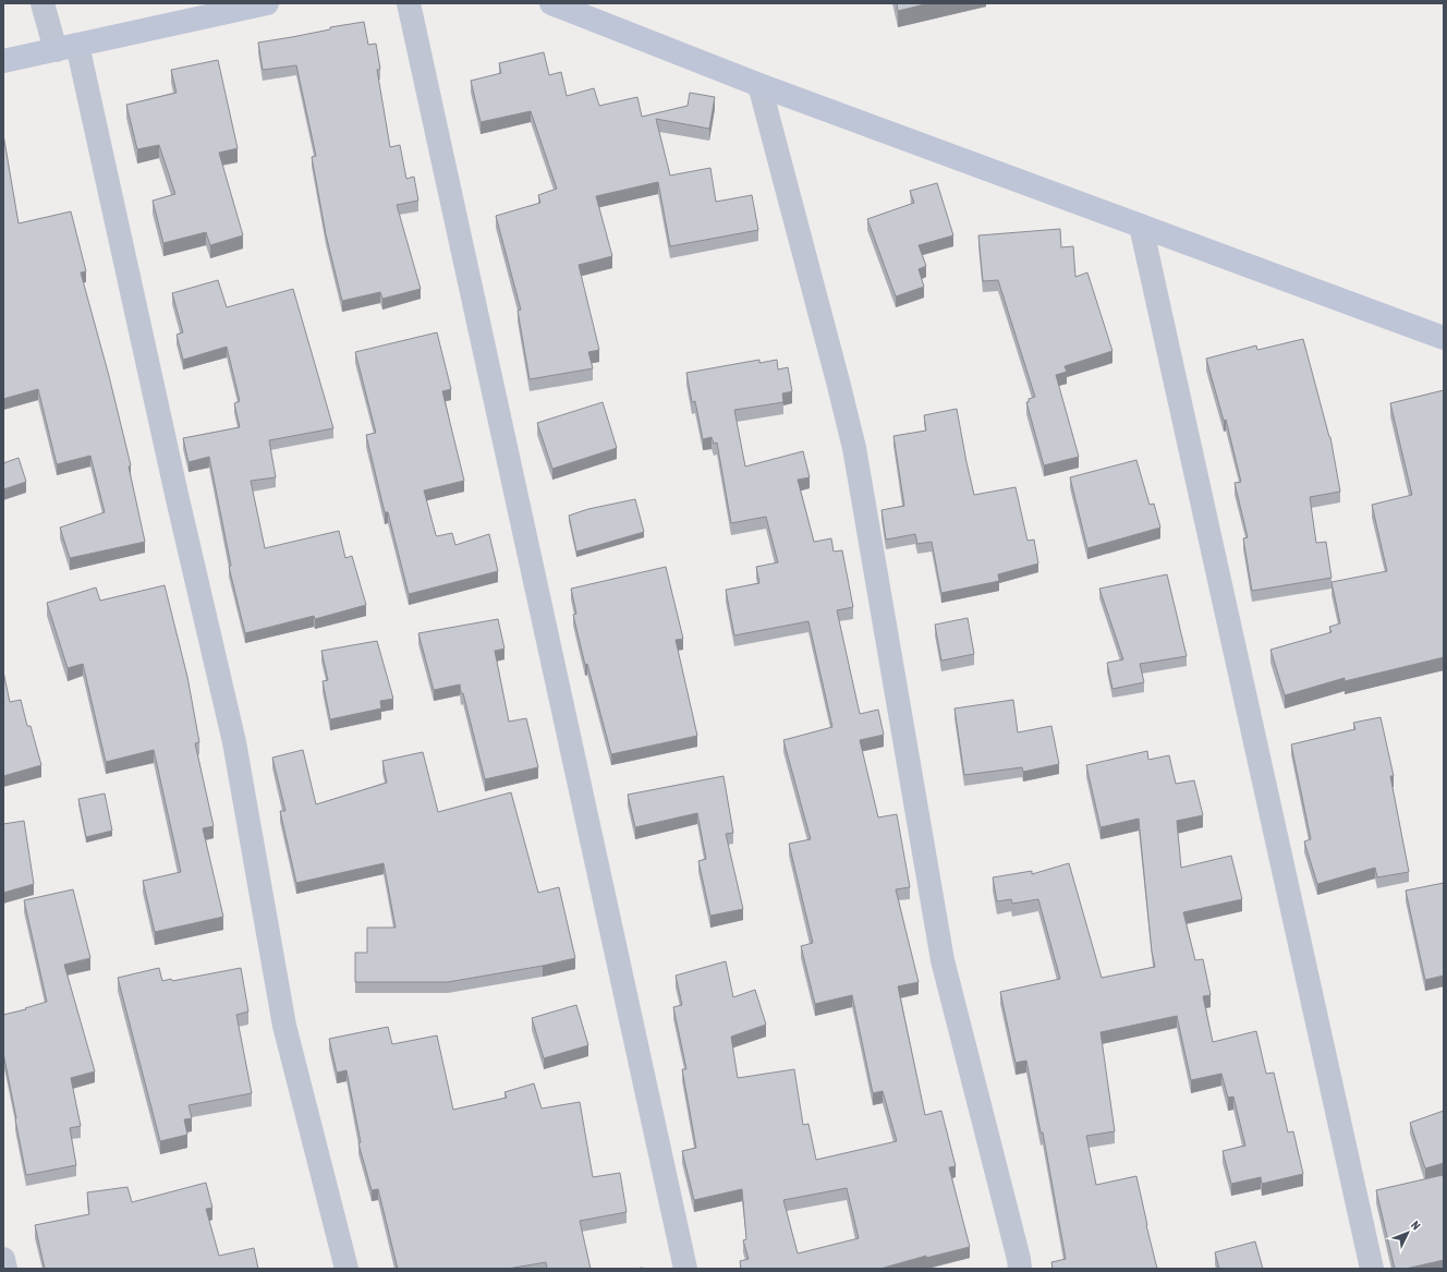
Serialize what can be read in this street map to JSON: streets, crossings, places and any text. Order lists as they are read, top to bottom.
{
  "north": "top right"
}
